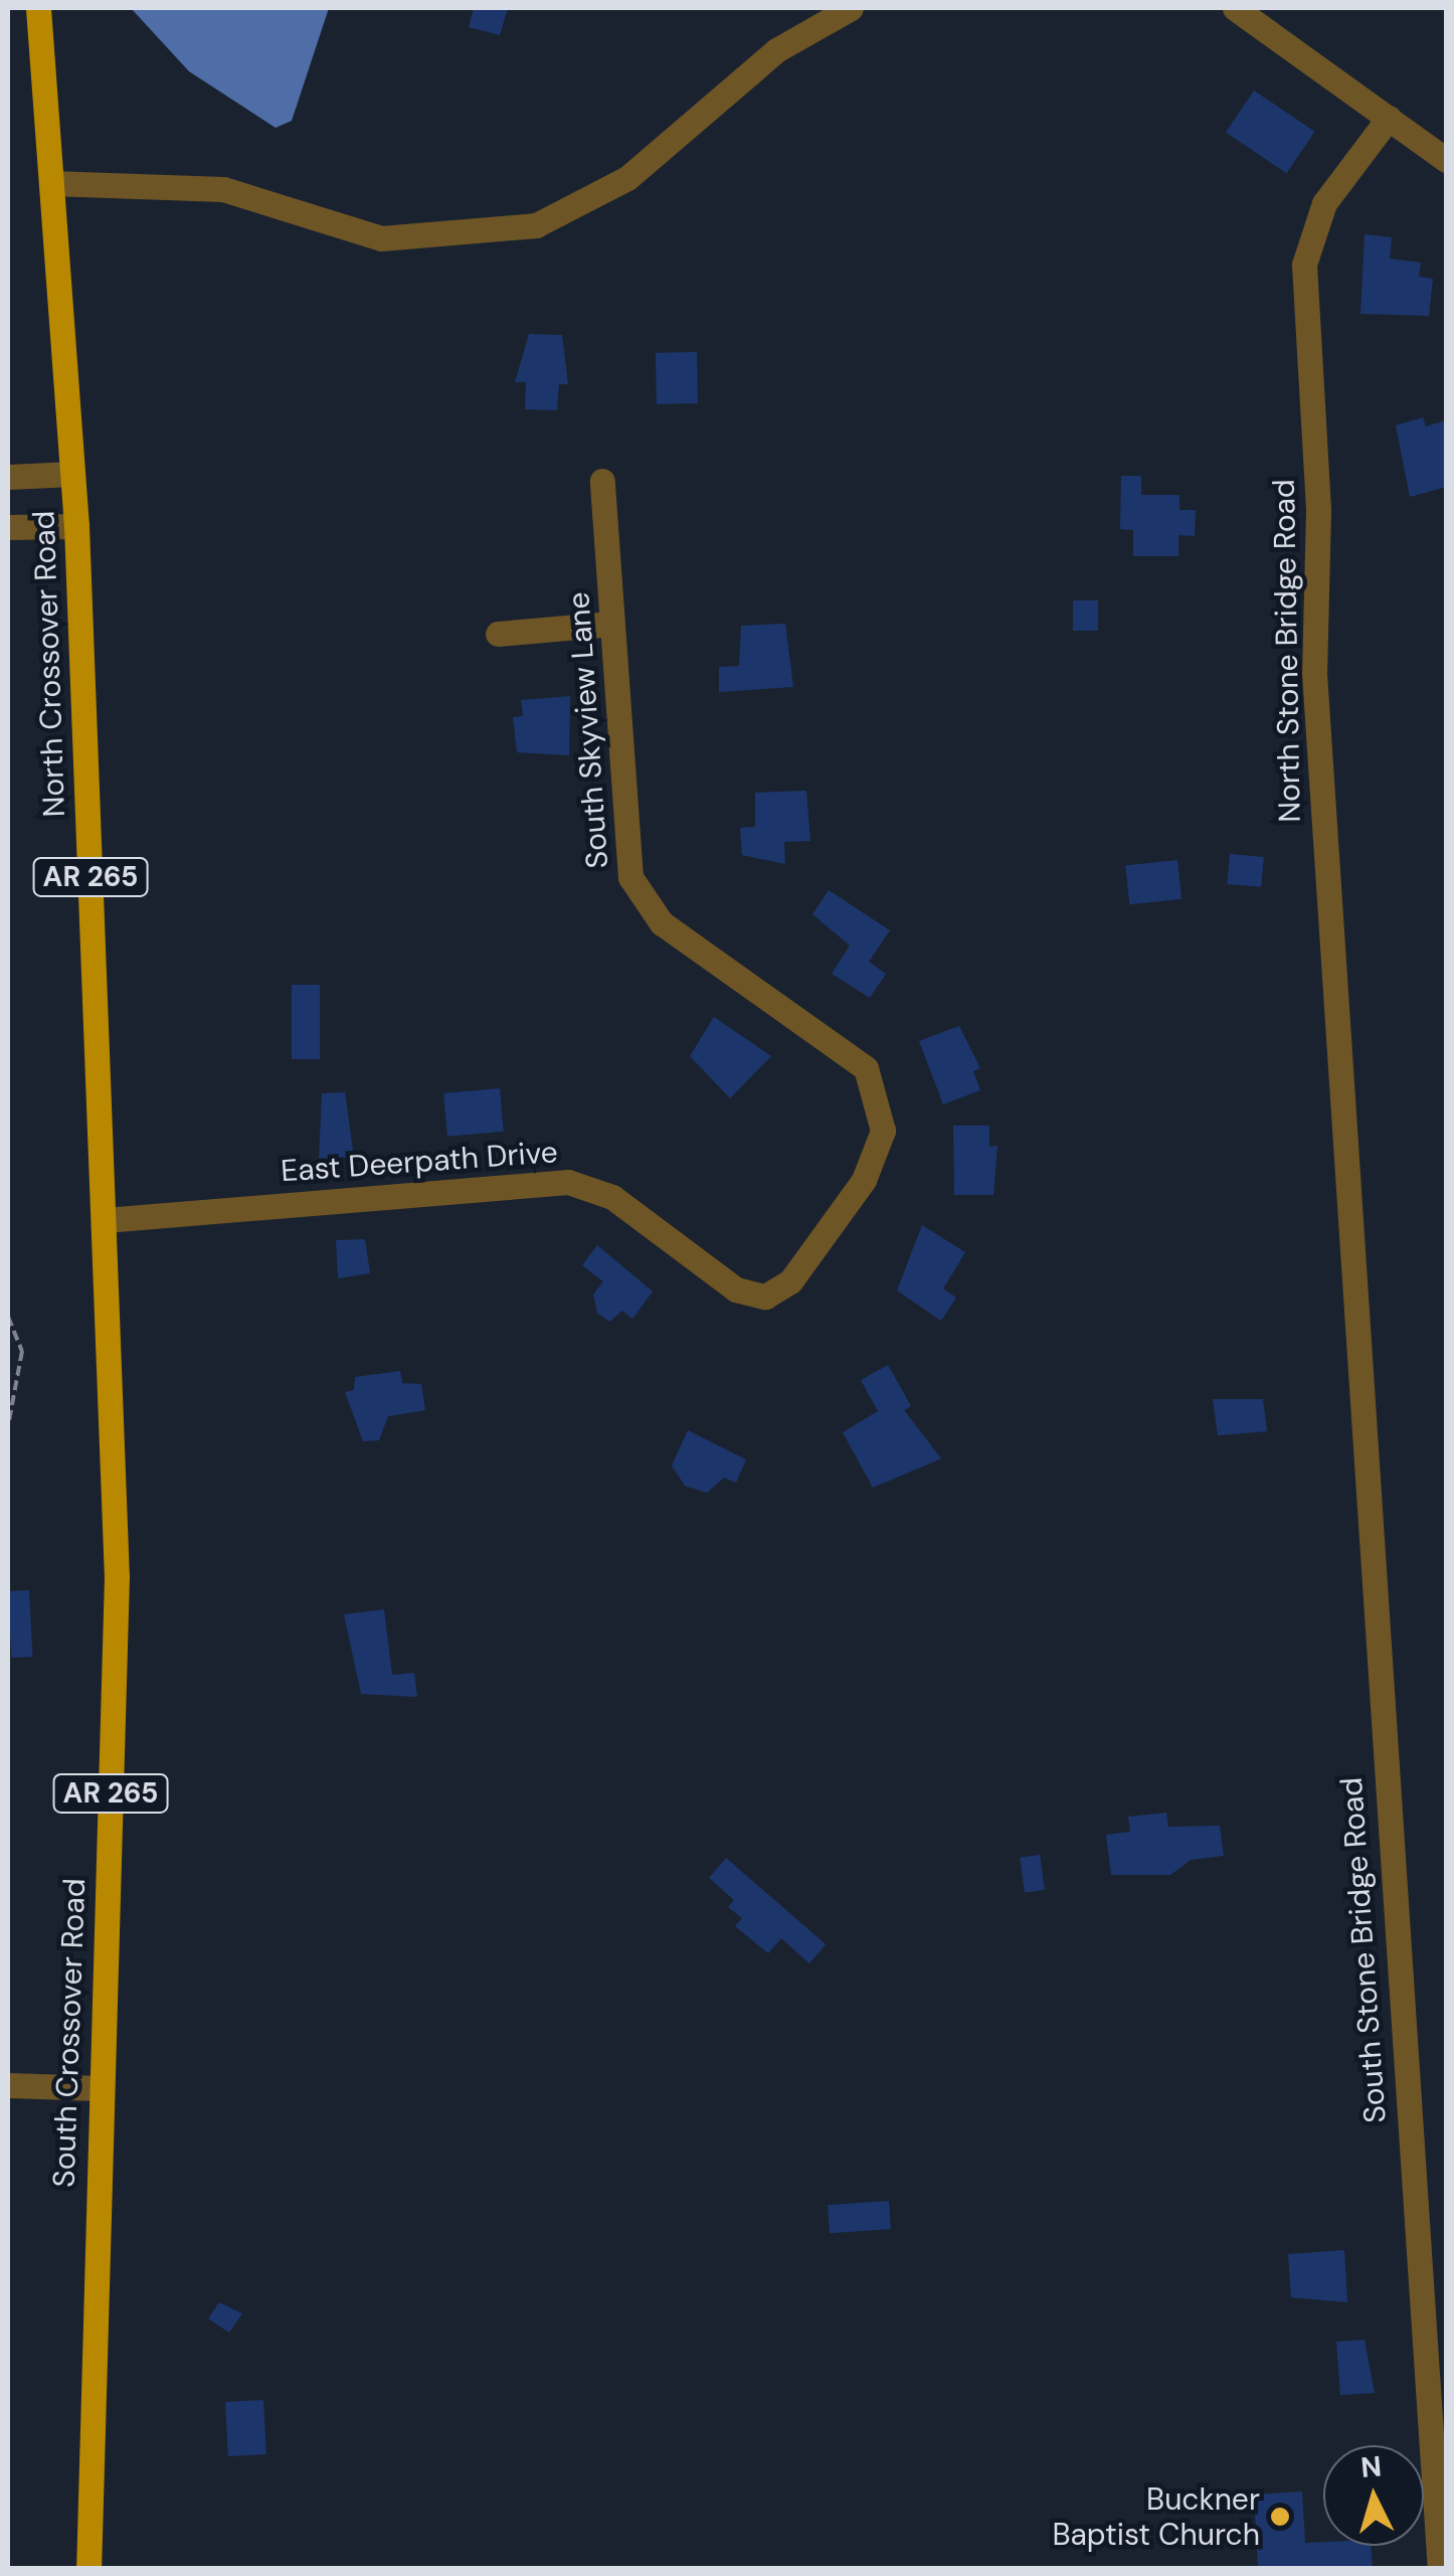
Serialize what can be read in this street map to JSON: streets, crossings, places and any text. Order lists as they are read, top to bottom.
{
  "streets": {
    "main road": ["North Crossover Road", "AR 265", "South Crossover Road"],
    "street": [
      "North Stone Bridge Road",
      "South Skyview Lane",
      "East Deerpath Drive",
      "South Stone Bridge Road"
    ]
  },
  "crossings": [
    ["North Stone Bridge Road", "South Stone Bridge Road"],
    ["North Crossover Road", "East Deerpath Drive"],
    ["North Crossover Road", "South Crossover Road"],
    ["South Skyview Lane", "East Deerpath Drive"]
  ],
  "places": ["Buckner Baptist Church"],
  "north": "top"
}
